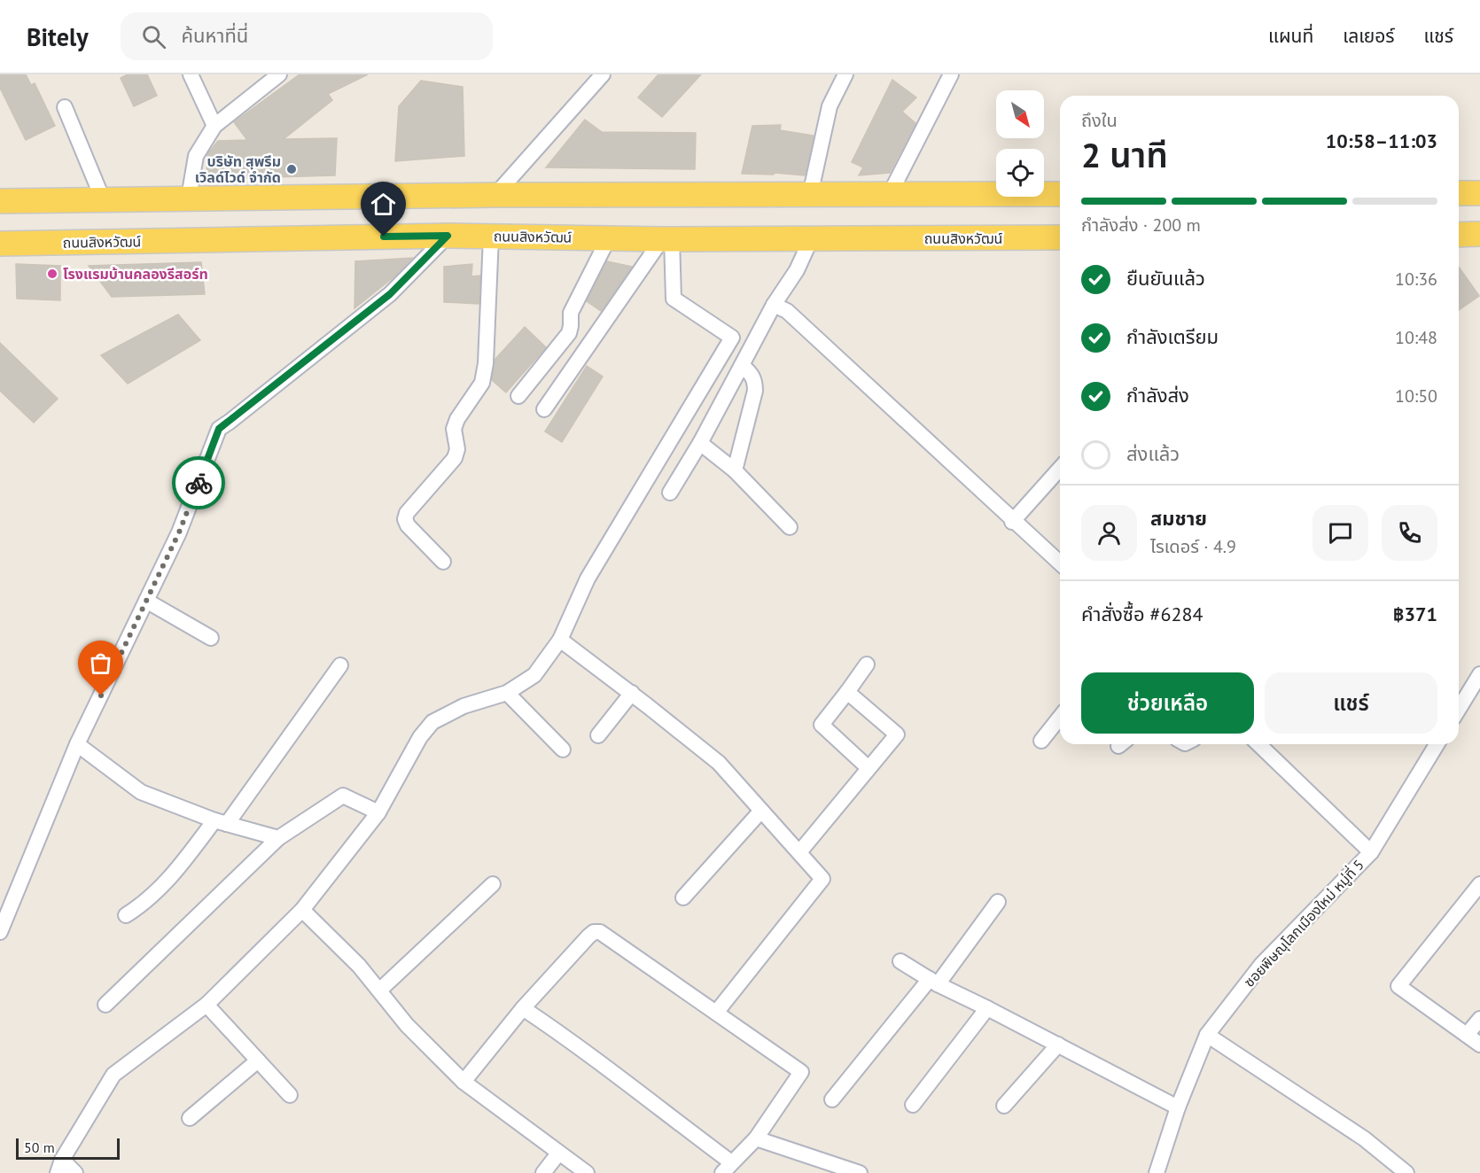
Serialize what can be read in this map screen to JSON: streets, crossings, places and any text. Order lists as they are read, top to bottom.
{
  "streets": {
    "main road": ["ถนนสิงหวัฒน์"],
    "street": ["ซอยพิษณุโลกเมืองใหม่ หมู่ที่ 5"]
  },
  "places": ["บริษัท สุพรีม เวิลด์ไวด์ จำกัด", "โรงแรมบ้านคลองรีสอร์ท"],
  "scale_bar": "50 m",
  "north": "bottom right",
  "page": {
    "header": "Bitely",
    "search": "ค้นหาที่นี่",
    "nav": ["แผนที่", "เลเยอร์", "แชร์"],
    "heading": ["2 นาที", "ถึงใน", "10:58–11:03"],
    "panel": [
      "สมชาย",
      "ไรเดอร์ · 4.9",
      "คำสั่งซื้อ #6284",
      "฿371"
    ],
    "bar": "กำลังส่ง · 200 m",
    "list": [
      ["ยืนยันแล้ว", "10:36"],
      ["กำลังเตรียม", "10:48"],
      ["กำลังส่ง", "10:50"],
      "ส่งแล้ว"
    ],
    "buttons": ["ช่วยเหลือ", "แชร์"],
    "scale": "50 m"
  }
}
